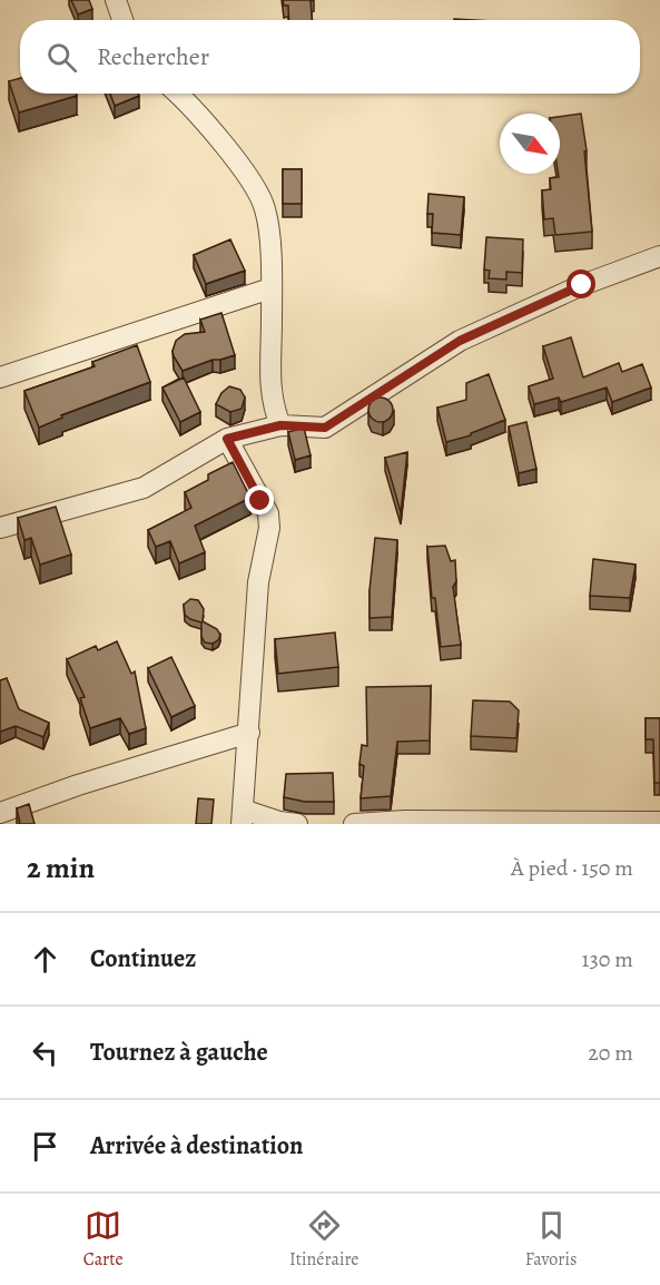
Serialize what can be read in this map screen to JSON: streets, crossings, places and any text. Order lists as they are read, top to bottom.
{
  "north": "bottom right",
  "page": {
    "search": "Rechercher",
    "heading": ["2 min", "À pied · 150 m"],
    "list": [
      ["Continuez", "130 m"],
      ["Tournez à gauche", "20 m"],
      "Arrivée à destination"
    ],
    "nav": ["Carte", "Itinéraire", "Favoris"]
  }
}
